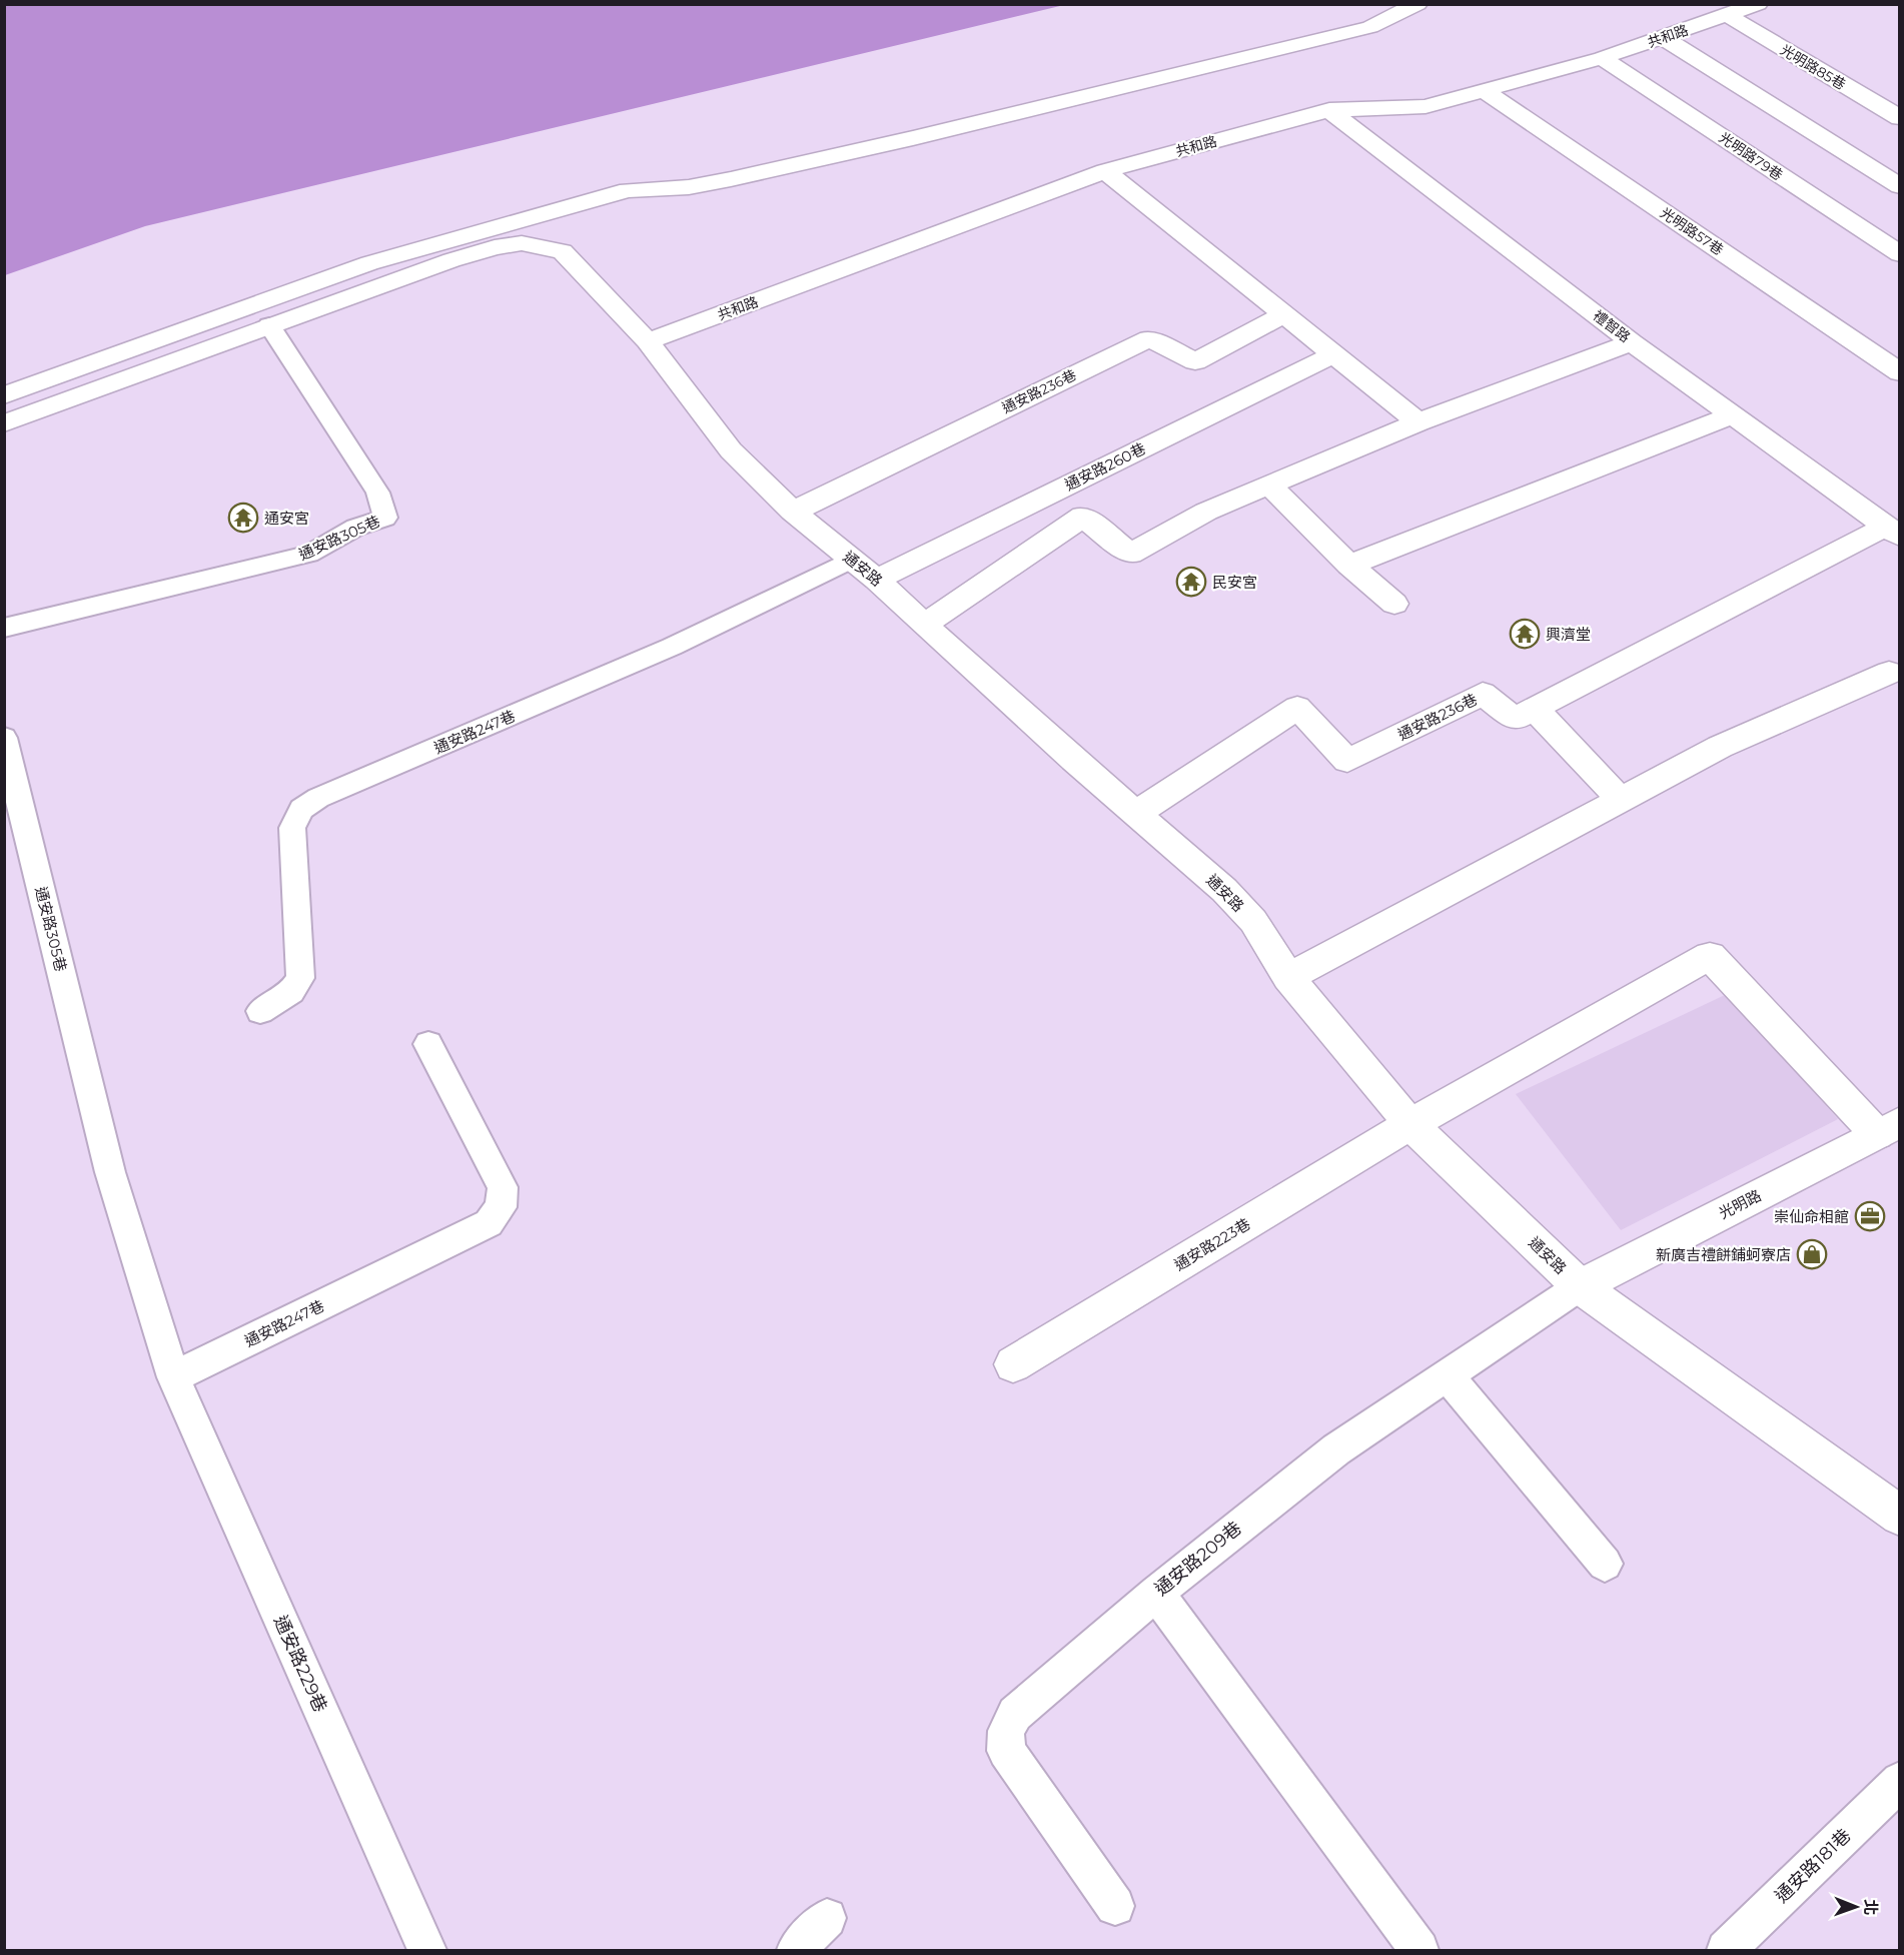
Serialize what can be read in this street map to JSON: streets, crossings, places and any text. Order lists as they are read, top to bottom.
{
  "streets": {
    "street": [
      "共和路",
      "光明路85巷",
      "光明路79巷",
      "光明路57巷",
      "禮智路",
      "通安路236巷",
      "通安路260巷",
      "通安路",
      "光明路",
      "通安路223巷"
    ],
    "lane": [
      "通安路305巷",
      "通安路247巷",
      "通安路209巷",
      "通安路229巷",
      "通安路181巷"
    ]
  },
  "crossings": [
    ["共和路", "光明路85巷"],
    ["共和路", "光明路79巷"],
    ["共和路", "光明路57巷"],
    ["共和路", "禮智路"],
    ["共和路", "通安路"],
    ["禮智路", "通安路236巷"],
    ["通安路236巷", "通安路"],
    ["通安路260巷", "通安路"],
    ["通安路305巷", "通安路"],
    ["通安路305巷", "通安路247巷"],
    ["通安路305巷", "通安路229巷"],
    ["通安路", "通安路247巷"],
    ["通安路", "光明路"],
    ["通安路", "通安路223巷"],
    ["通安路", "通安路209巷"],
    ["通安路247巷", "通安路229巷"],
    ["光明路", "通安路223巷"],
    ["光明路", "通安路209巷"]
  ],
  "places": {
    "temple": ["通安宮", "民安宮", "興濟堂"],
    "office": ["崇仙命相館"],
    "shop": ["新廣吉禮餅鋪蚵寮店"]
  },
  "north": "right"
}
